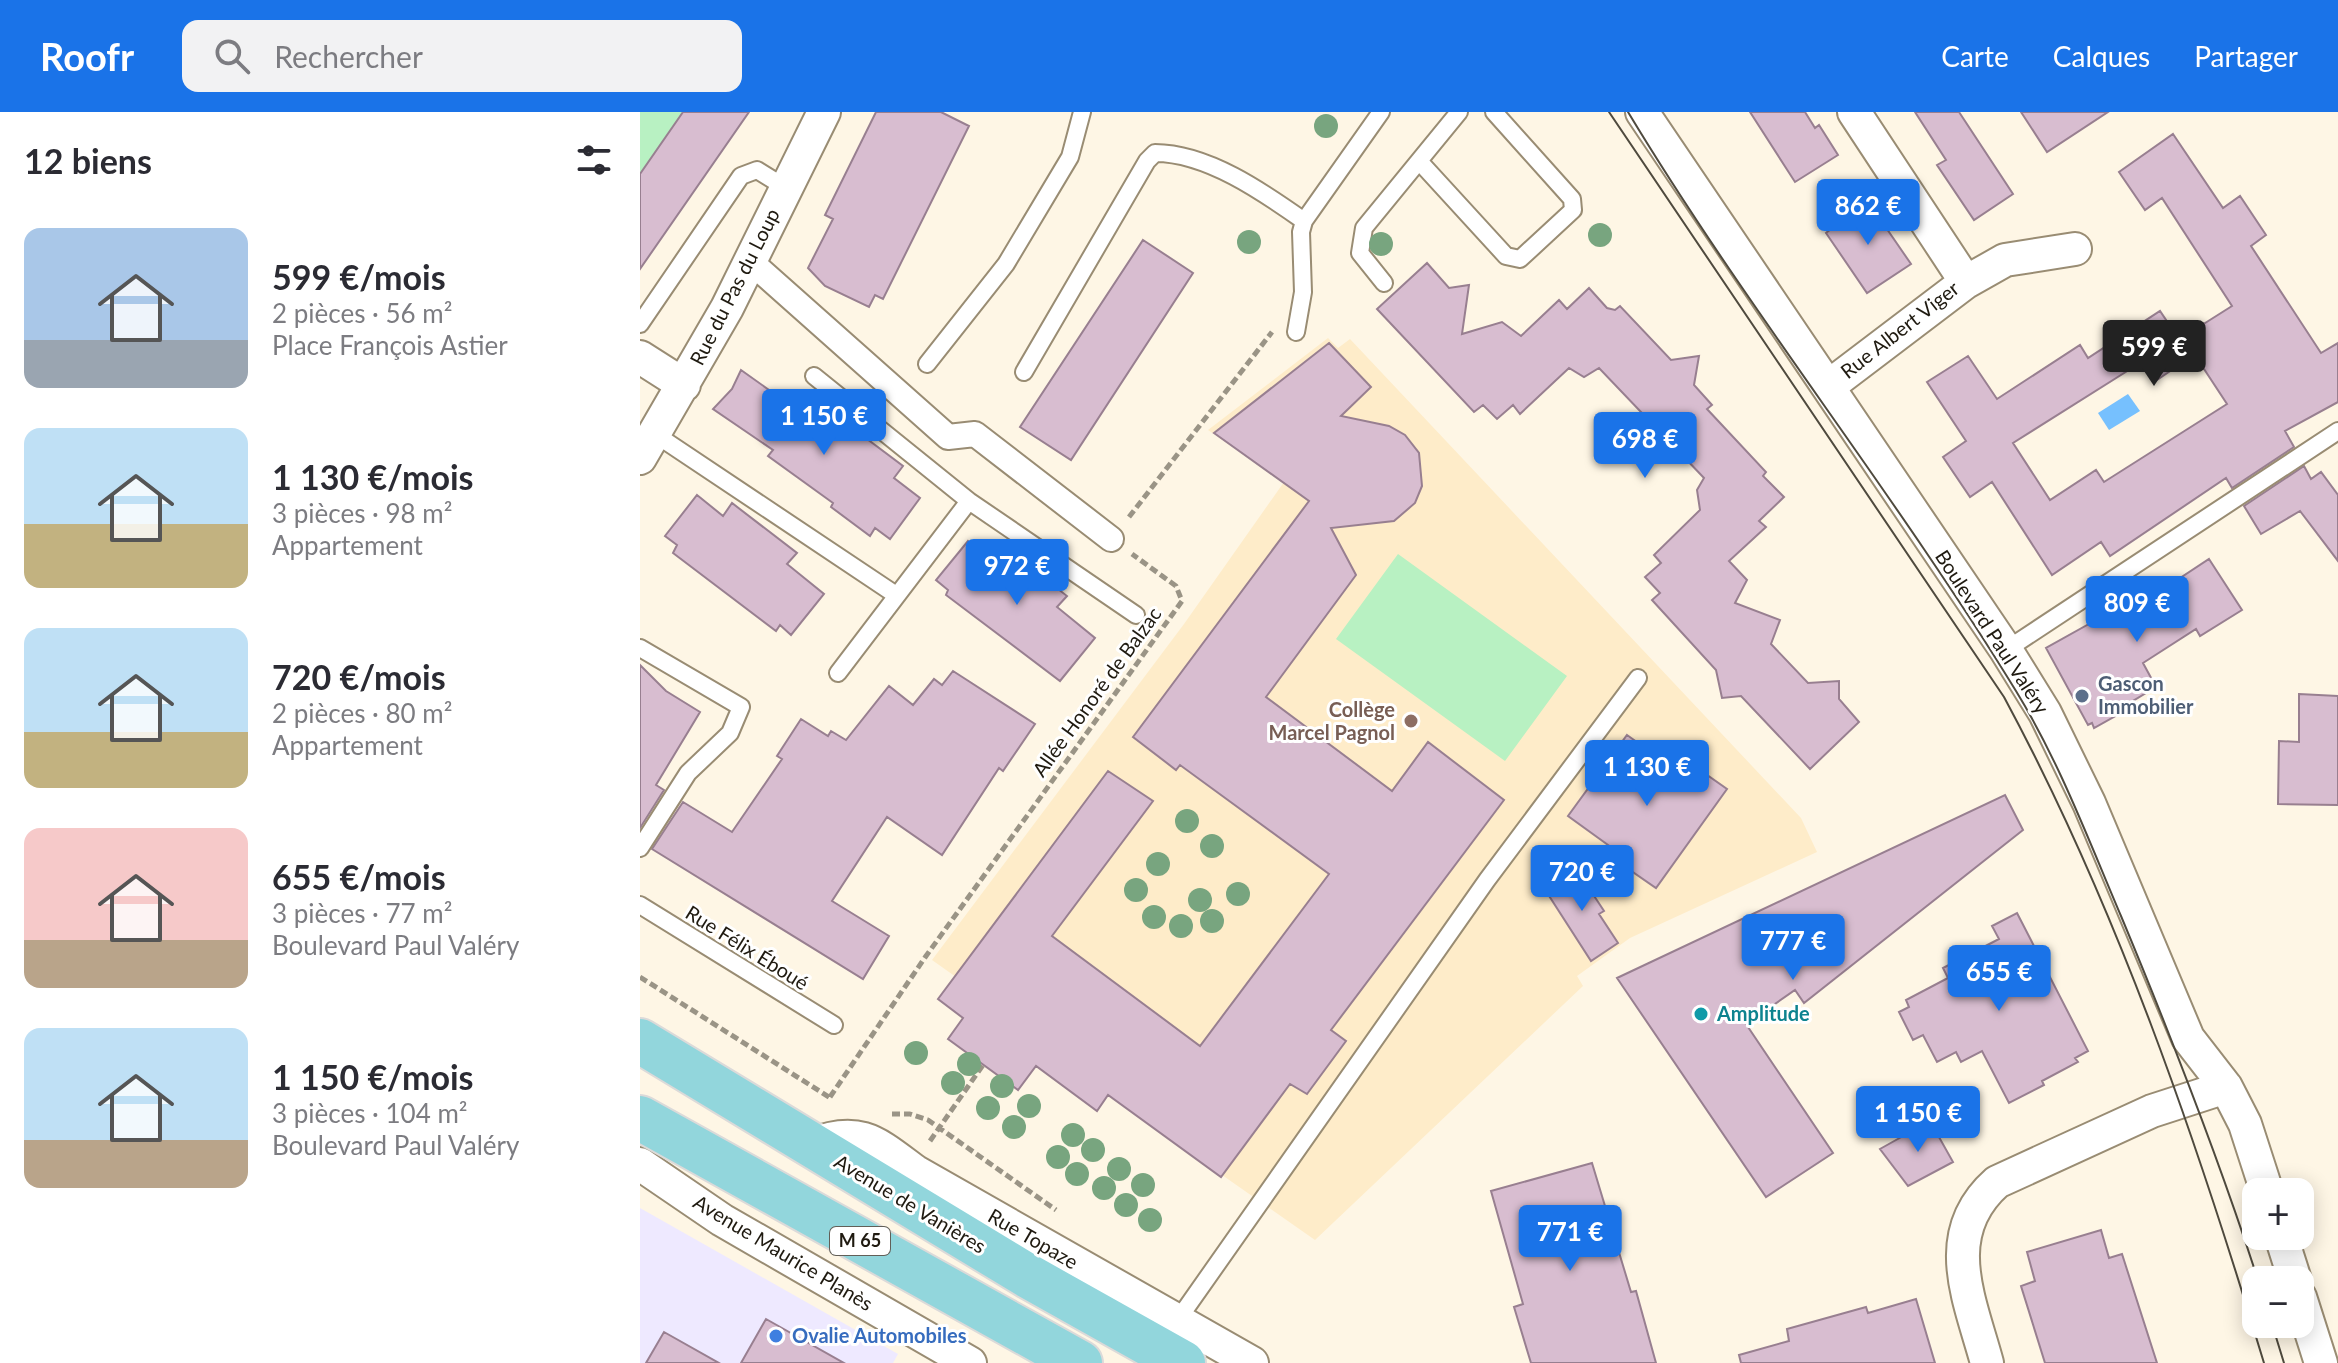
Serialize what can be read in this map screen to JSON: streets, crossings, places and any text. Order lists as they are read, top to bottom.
{
  "streets": {
    "main road": ["Avenue de Vanières", "M 65"],
    "street": [
      "Rue du Pas du Loup",
      "Rue Albert Viger",
      "Boulevard Paul Valéry",
      "Rue Topaze",
      "Avenue Maurice Planès"
    ],
    "lane": ["Rue Félix Éboué"],
    "path": ["Allée Honoré de Balzac"]
  },
  "crossings": [
    ["Rue Albert Viger", "Boulevard Paul Valéry"],
    ["Avenue de Vanières", "Rue Topaze"]
  ],
  "places": [
    "Gascon Immobilier",
    "Collège Marcel Pagnol",
    "Amplitude",
    "Ovalie Automobiles"
  ],
  "page": {
    "header": "Roofr",
    "search": "Rechercher",
    "nav": ["Carte", "Calques", "Partager"],
    "heading": "12 biens",
    "price": [
      "862 €",
      "599 €",
      "1 150 €",
      "698 €",
      "972 €",
      "809 €",
      "1 130 €",
      "720 €",
      "777 €",
      "655 €",
      "1 150 €",
      "771 €"
    ],
    "list": [
      {
        "name": "599 €/mois",
        "note": "2 pièces · 56 m² · Place François Astier"
      },
      {
        "name": "1 130 €/mois",
        "note": "3 pièces · 98 m² · Appartement"
      },
      {
        "name": "720 €/mois",
        "note": "2 pièces · 80 m² · Appartement"
      },
      {
        "name": "655 €/mois",
        "note": "3 pièces · 77 m² · Boulevard Paul Valéry"
      },
      {
        "name": "1 150 €/mois",
        "note": "3 pièces · 104 m² · Boulevard Paul Valéry"
      }
    ],
    "map_buttons": ["+", "−"]
  }
}
